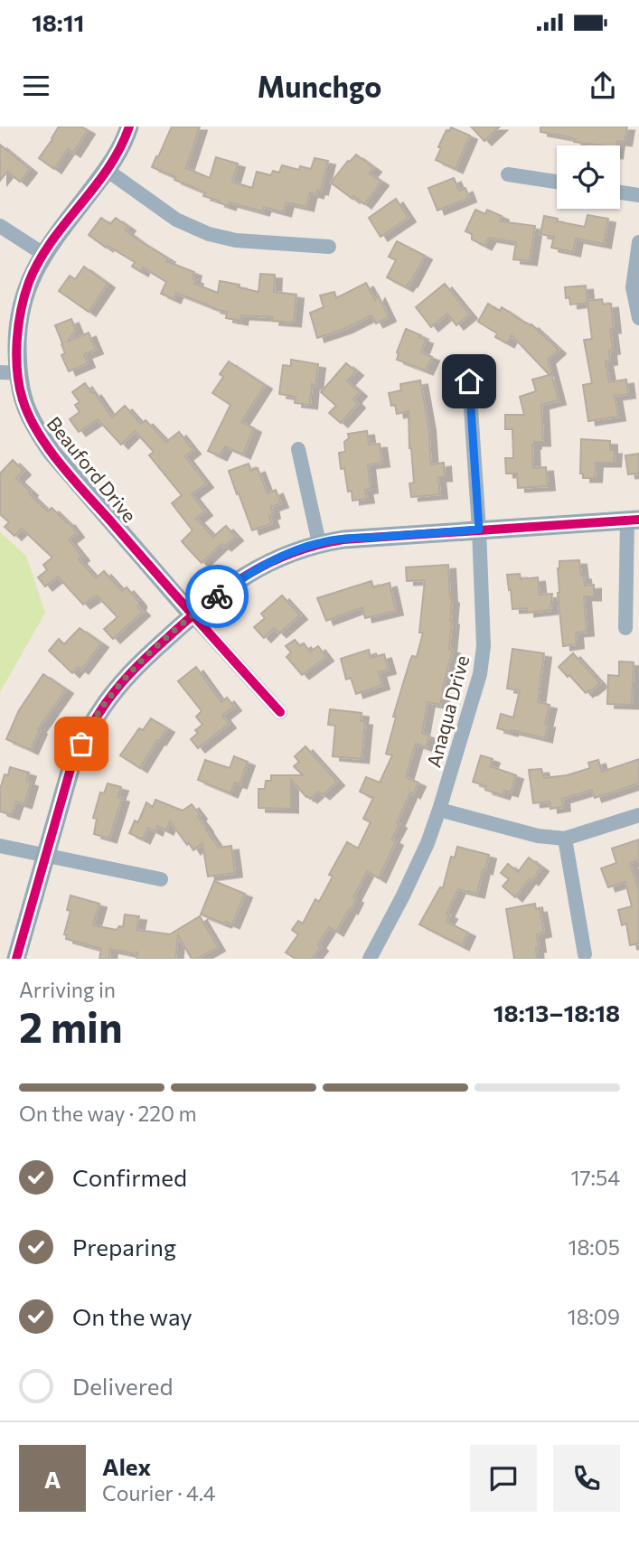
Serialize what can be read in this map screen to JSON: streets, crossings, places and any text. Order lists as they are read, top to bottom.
{
  "streets": {
    "street": ["Beauford Drive", "Anaqua Drive"]
  },
  "page": {
    "status": "18:11",
    "header": "Munchgo",
    "heading": ["2 min", "Arriving in", "18:13–18:18"],
    "panel": ["Alex", "Courier · 4.4"],
    "bar": "On the way · 220 m",
    "list": [
      ["Confirmed", "17:54"],
      ["Preparing", "18:05"],
      ["On the way", "18:09"],
      "Delivered"
    ],
    "round": "A"
  }
}
